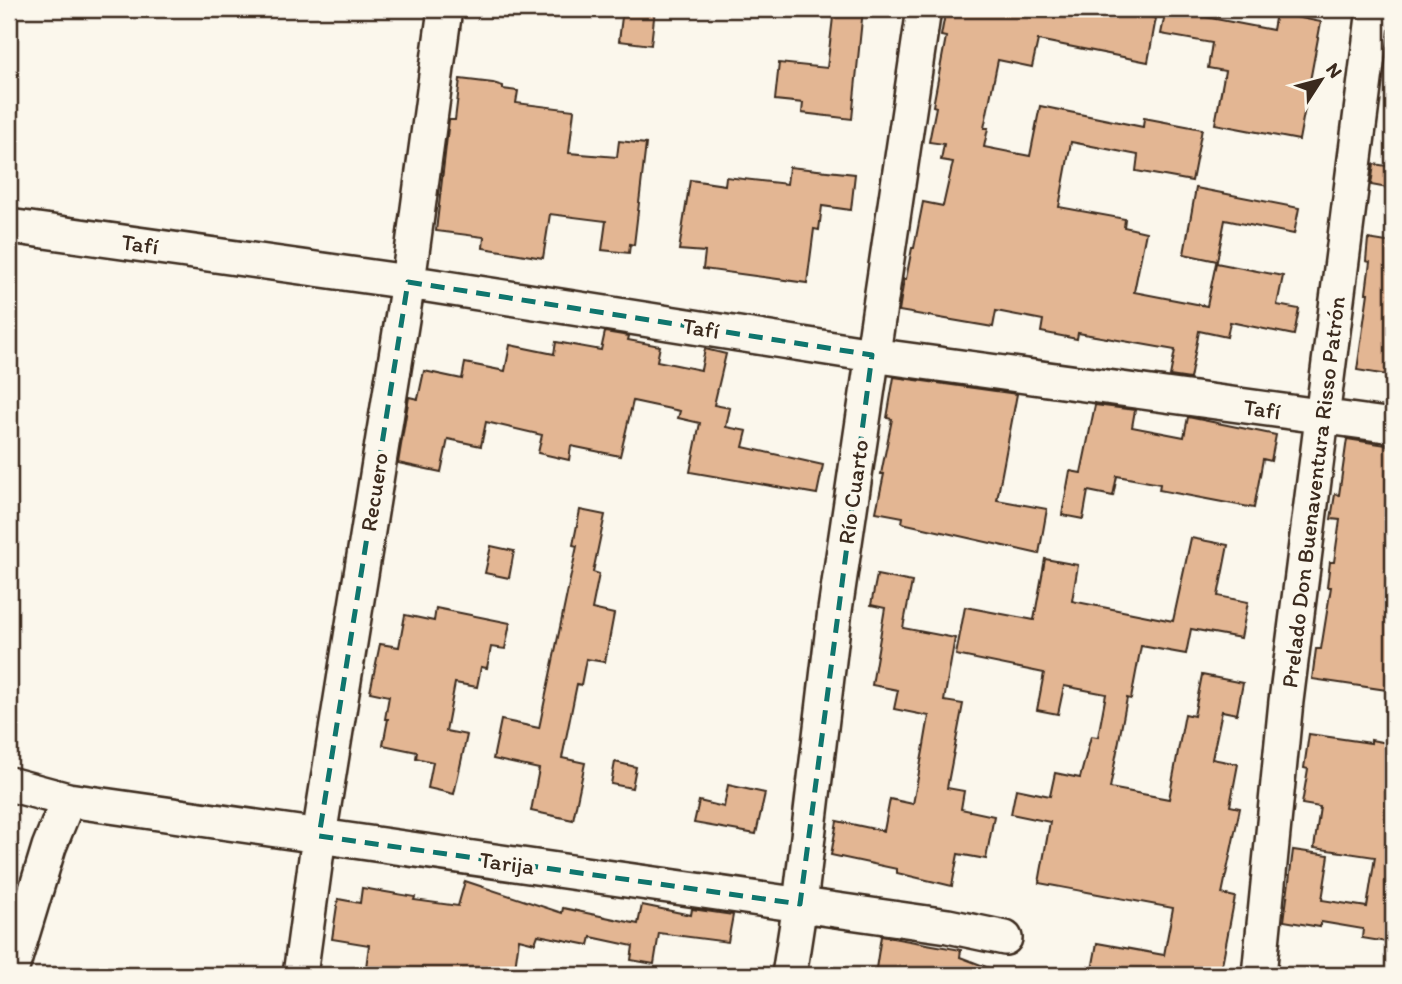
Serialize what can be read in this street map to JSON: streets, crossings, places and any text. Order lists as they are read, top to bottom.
{
  "streets": {
    "street": [
      "Tafí",
      "Recuero",
      "Río Cuarto",
      "Prelado Don Buenaventura Risso Patrón",
      "Tarija"
    ]
  },
  "crossings": [
    ["Tafí", "Recuero"],
    ["Tafí", "Río Cuarto"],
    ["Tafí", "Prelado Don Buenaventura Risso Patrón"],
    ["Recuero", "Tarija"],
    ["Río Cuarto", "Tarija"]
  ],
  "north": "top right"
}
